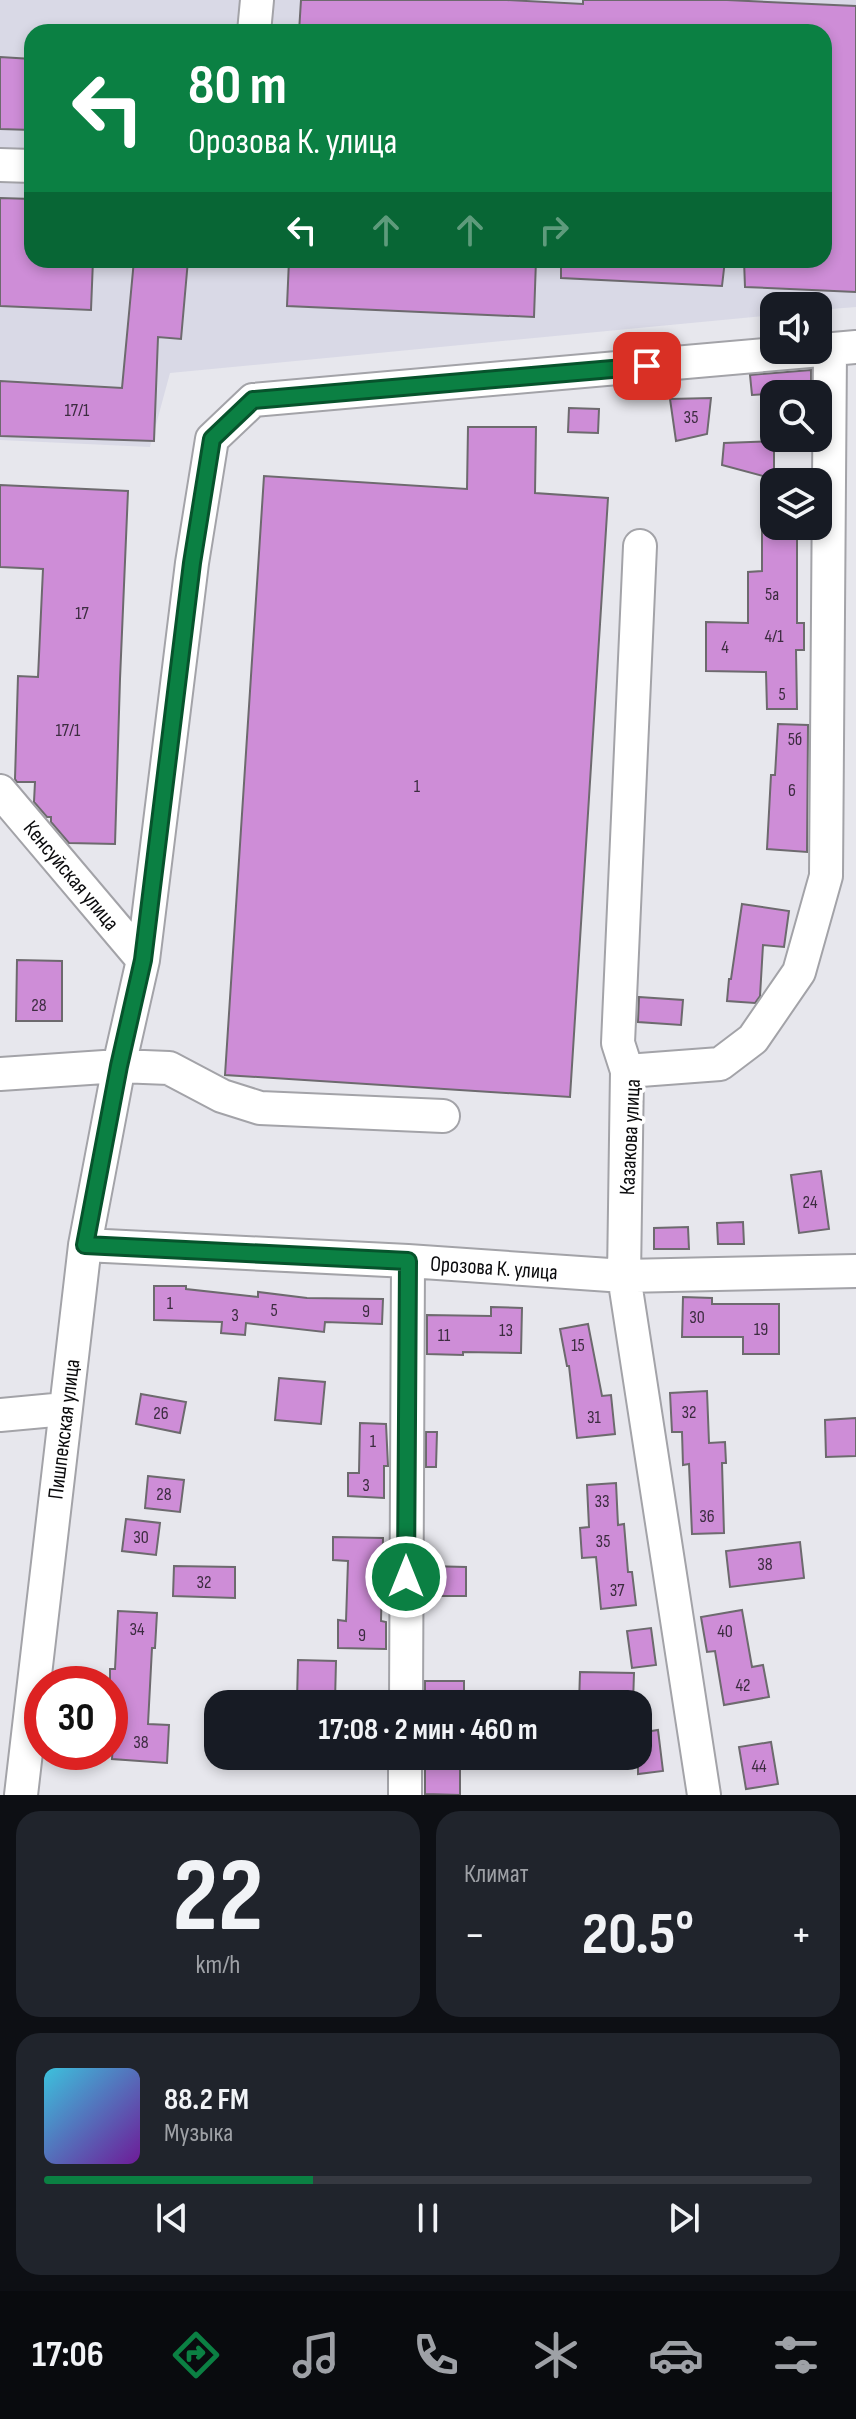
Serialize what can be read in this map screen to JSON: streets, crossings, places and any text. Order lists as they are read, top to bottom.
{
  "streets": {
    "street": [
      "Кенсуйская улица",
      "Казакова улица",
      "Орозова К. улица",
      "Пишпекская улица"
    ]
  },
  "crossings": [
    ["Кенсуйская улица", "Пишпекская улица"],
    ["Казакова улица", "Орозова К. улица"],
    ["Казакова улица", "Пишпекская улица"],
    ["Орозова К. улица", "Пишпекская улица"]
  ],
  "house_numbers": [
    "17/1",
    "35",
    "5а",
    "17",
    "4/1",
    "4",
    "5",
    "17/1",
    "5б",
    "1",
    "6",
    "28",
    "24",
    "1",
    "5",
    "9",
    "3",
    "30",
    "19",
    "13",
    "11",
    "15",
    "32",
    "26",
    "31",
    "1",
    "3",
    "28",
    "33",
    "36",
    "30",
    "35",
    "38",
    "32",
    "37",
    "34",
    "40",
    "9",
    "42",
    "38",
    "44"
  ],
  "page": {
    "turn": ["80 m", "Орозова К. улица"],
    "limit": "30",
    "trip": "17:08 · 2 мин · 460 m",
    "tile": [
      ["22", "km/h"],
      "Климат"
    ],
    "heat": ["−", "20.5°", "+"],
    "song": ["88.2 FM", "Музыка"],
    "tabs": "17:06"
  }
}
